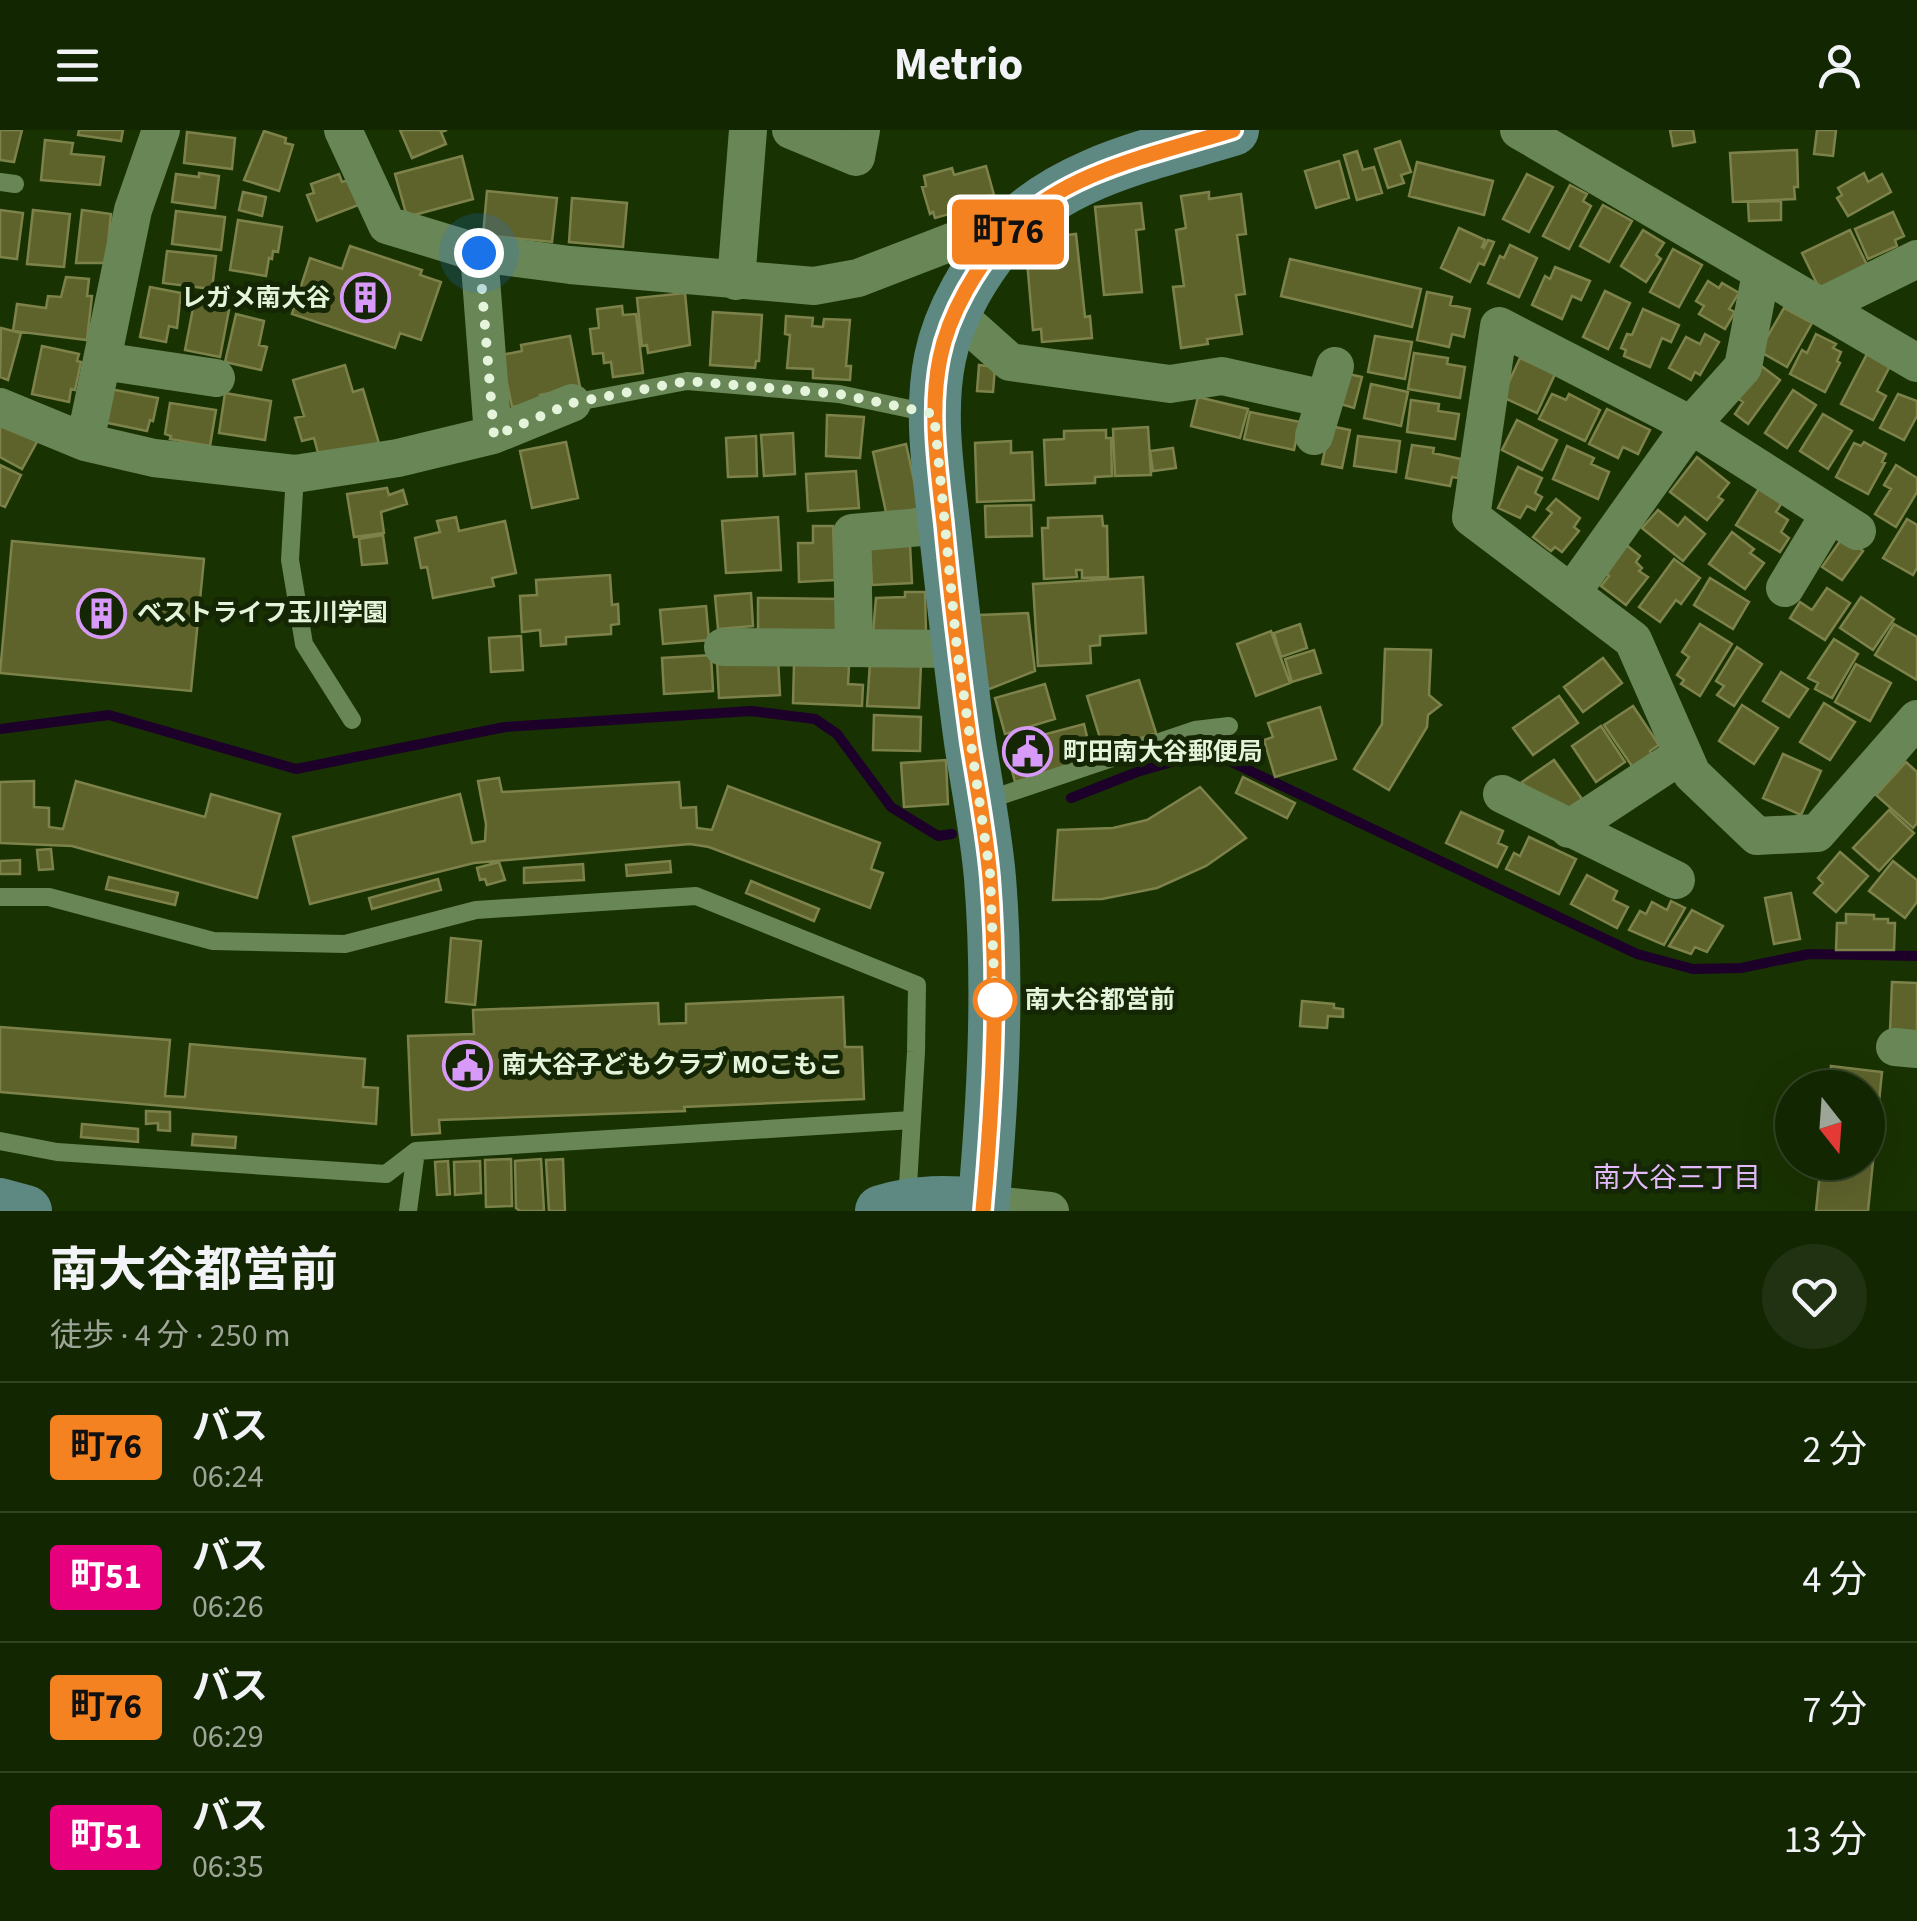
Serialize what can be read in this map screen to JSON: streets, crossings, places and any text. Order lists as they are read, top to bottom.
{
  "districts": ["南大谷三丁目"],
  "places": {
    "building": ["レガメ南大谷", "ベストライフ玉川学園"],
    "public building": ["町田南大谷郵便局", "南大谷子どもクラブ MOこもこ"],
    "other": ["南大谷都営前"]
  },
  "lines": ["bus line 町76"],
  "north": "bottom",
  "page": {
    "header": "Metrio",
    "on_map": "町76",
    "heading": ["南大谷都営前", "徒歩 · 4 分 · 250 m"],
    "list": [
      {
        "mark": "町76",
        "name": "バス",
        "note": "06:24",
        "value": "2 分"
      },
      {
        "mark": "町51",
        "name": "バス",
        "note": "06:26",
        "value": "4 分"
      },
      {
        "mark": "町76",
        "name": "バス",
        "note": "06:29",
        "value": "7 分"
      },
      {
        "mark": "町51",
        "name": "バス",
        "note": "06:35",
        "value": "13 分"
      }
    ]
  }
}
